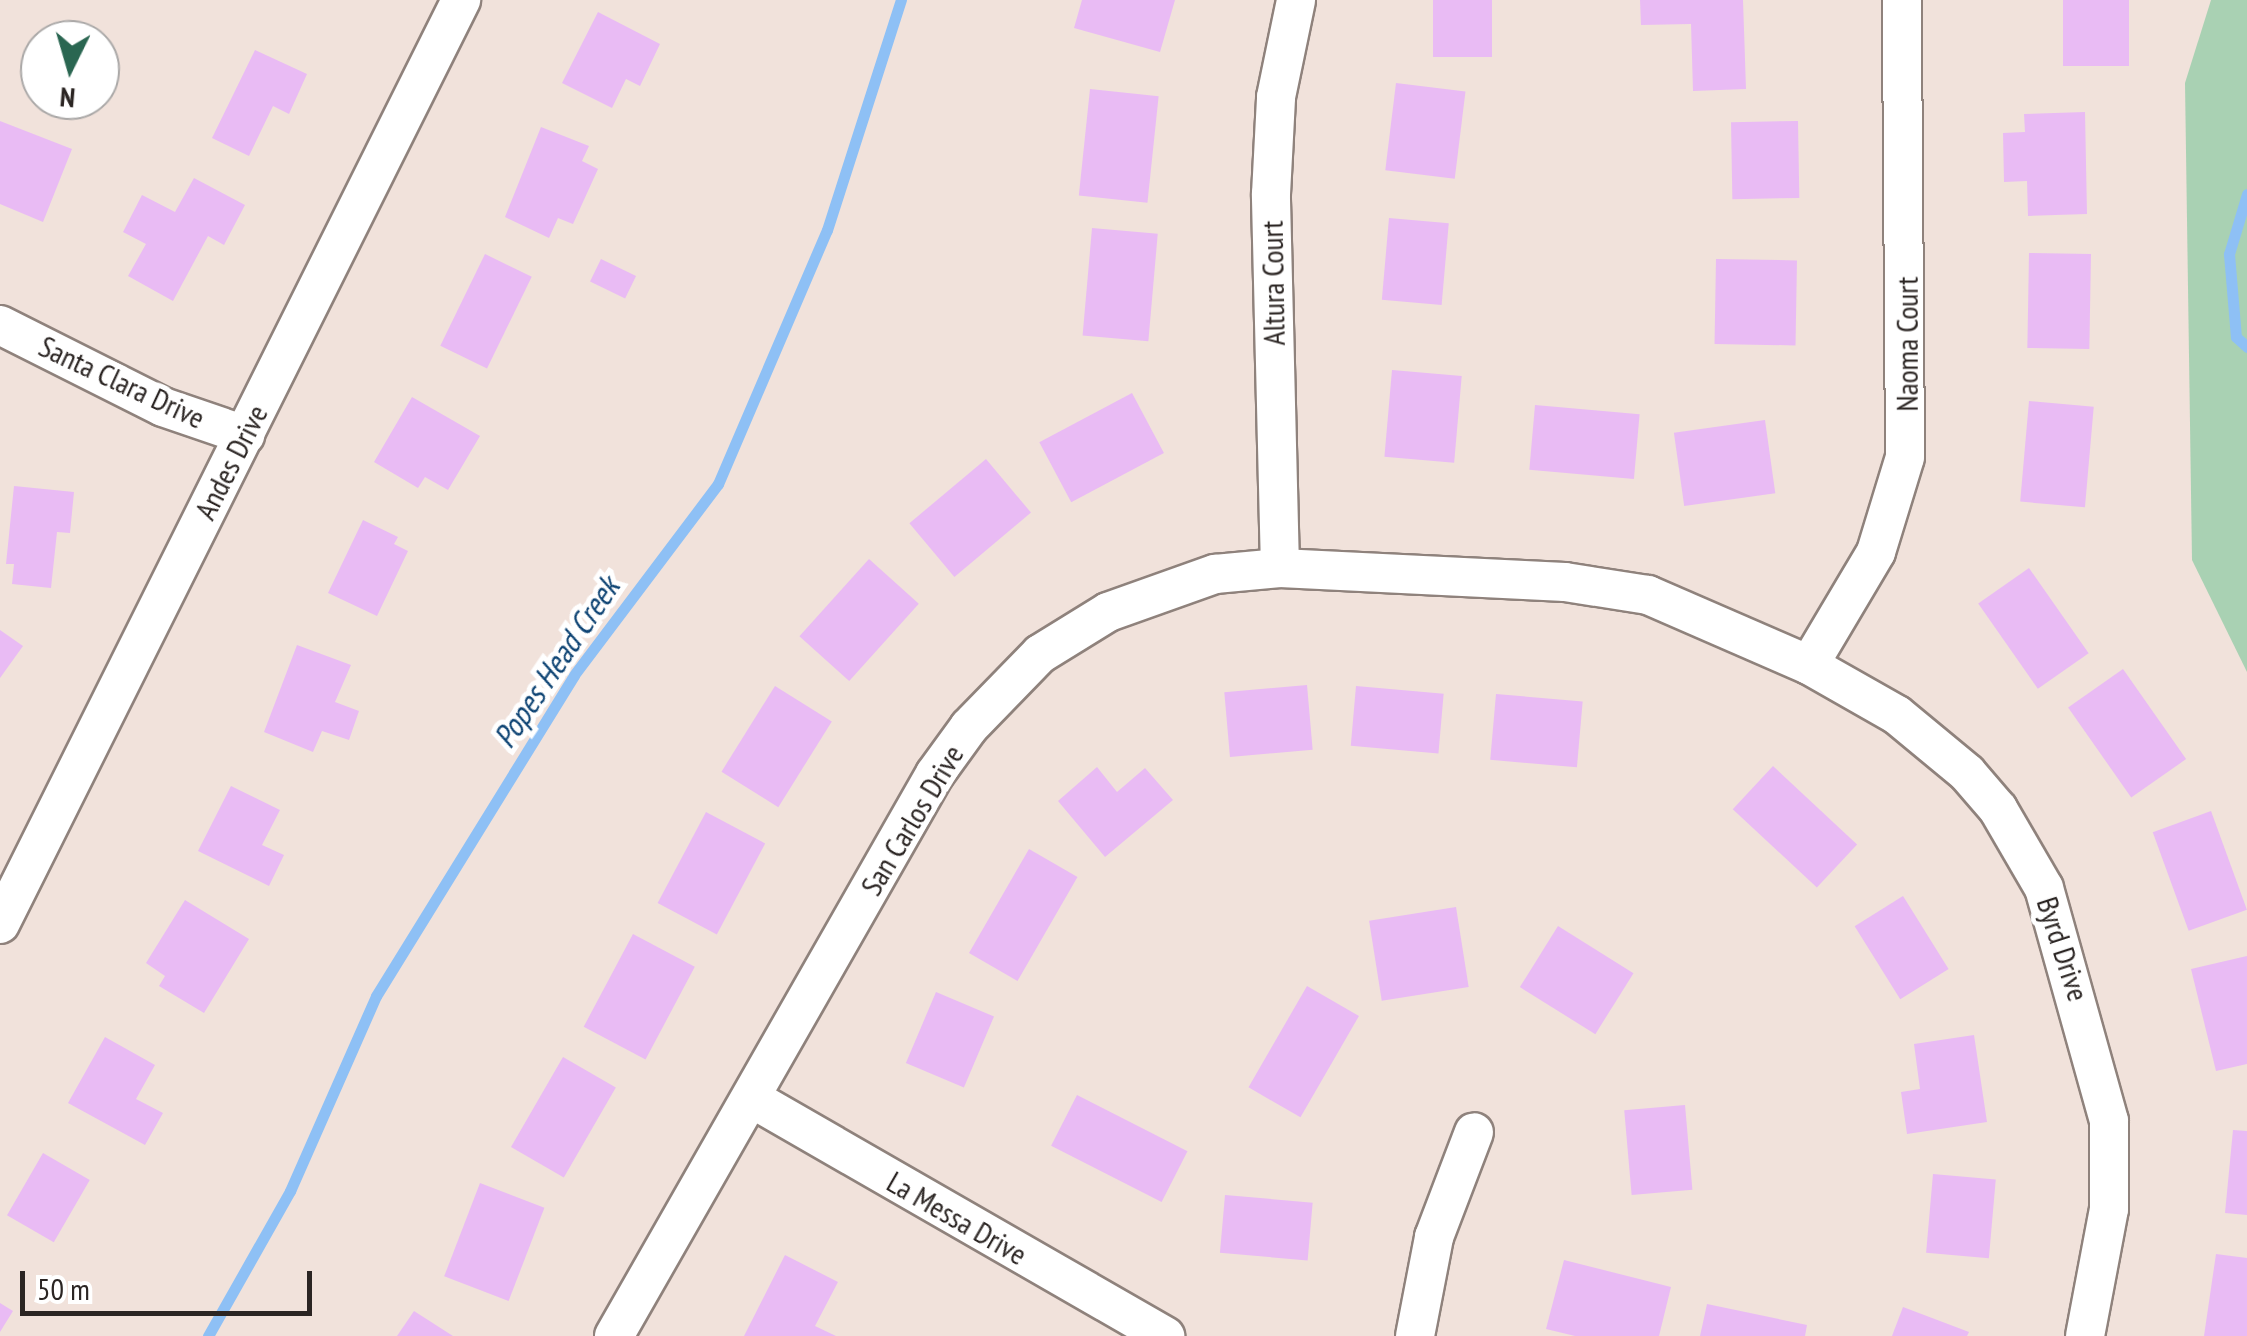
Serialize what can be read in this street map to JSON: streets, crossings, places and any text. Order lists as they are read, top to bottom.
{
  "streets": {
    "street": [
      "Altura Court",
      "Naoma Court",
      "Santa Clara Drive",
      "Andes Drive",
      "San Carlos Drive",
      "Byrd Drive",
      "La Messa Drive"
    ]
  },
  "crossings": [
    ["Altura Court", "San Carlos Drive"],
    ["Naoma Court", "San Carlos Drive"],
    ["Naoma Court", "Byrd Drive"],
    ["Santa Clara Drive", "Andes Drive"],
    ["San Carlos Drive", "Byrd Drive"],
    ["San Carlos Drive", "La Messa Drive"]
  ],
  "water": ["Popes Head Creek"],
  "scale_bar": "50 m",
  "north": "bottom"
}
